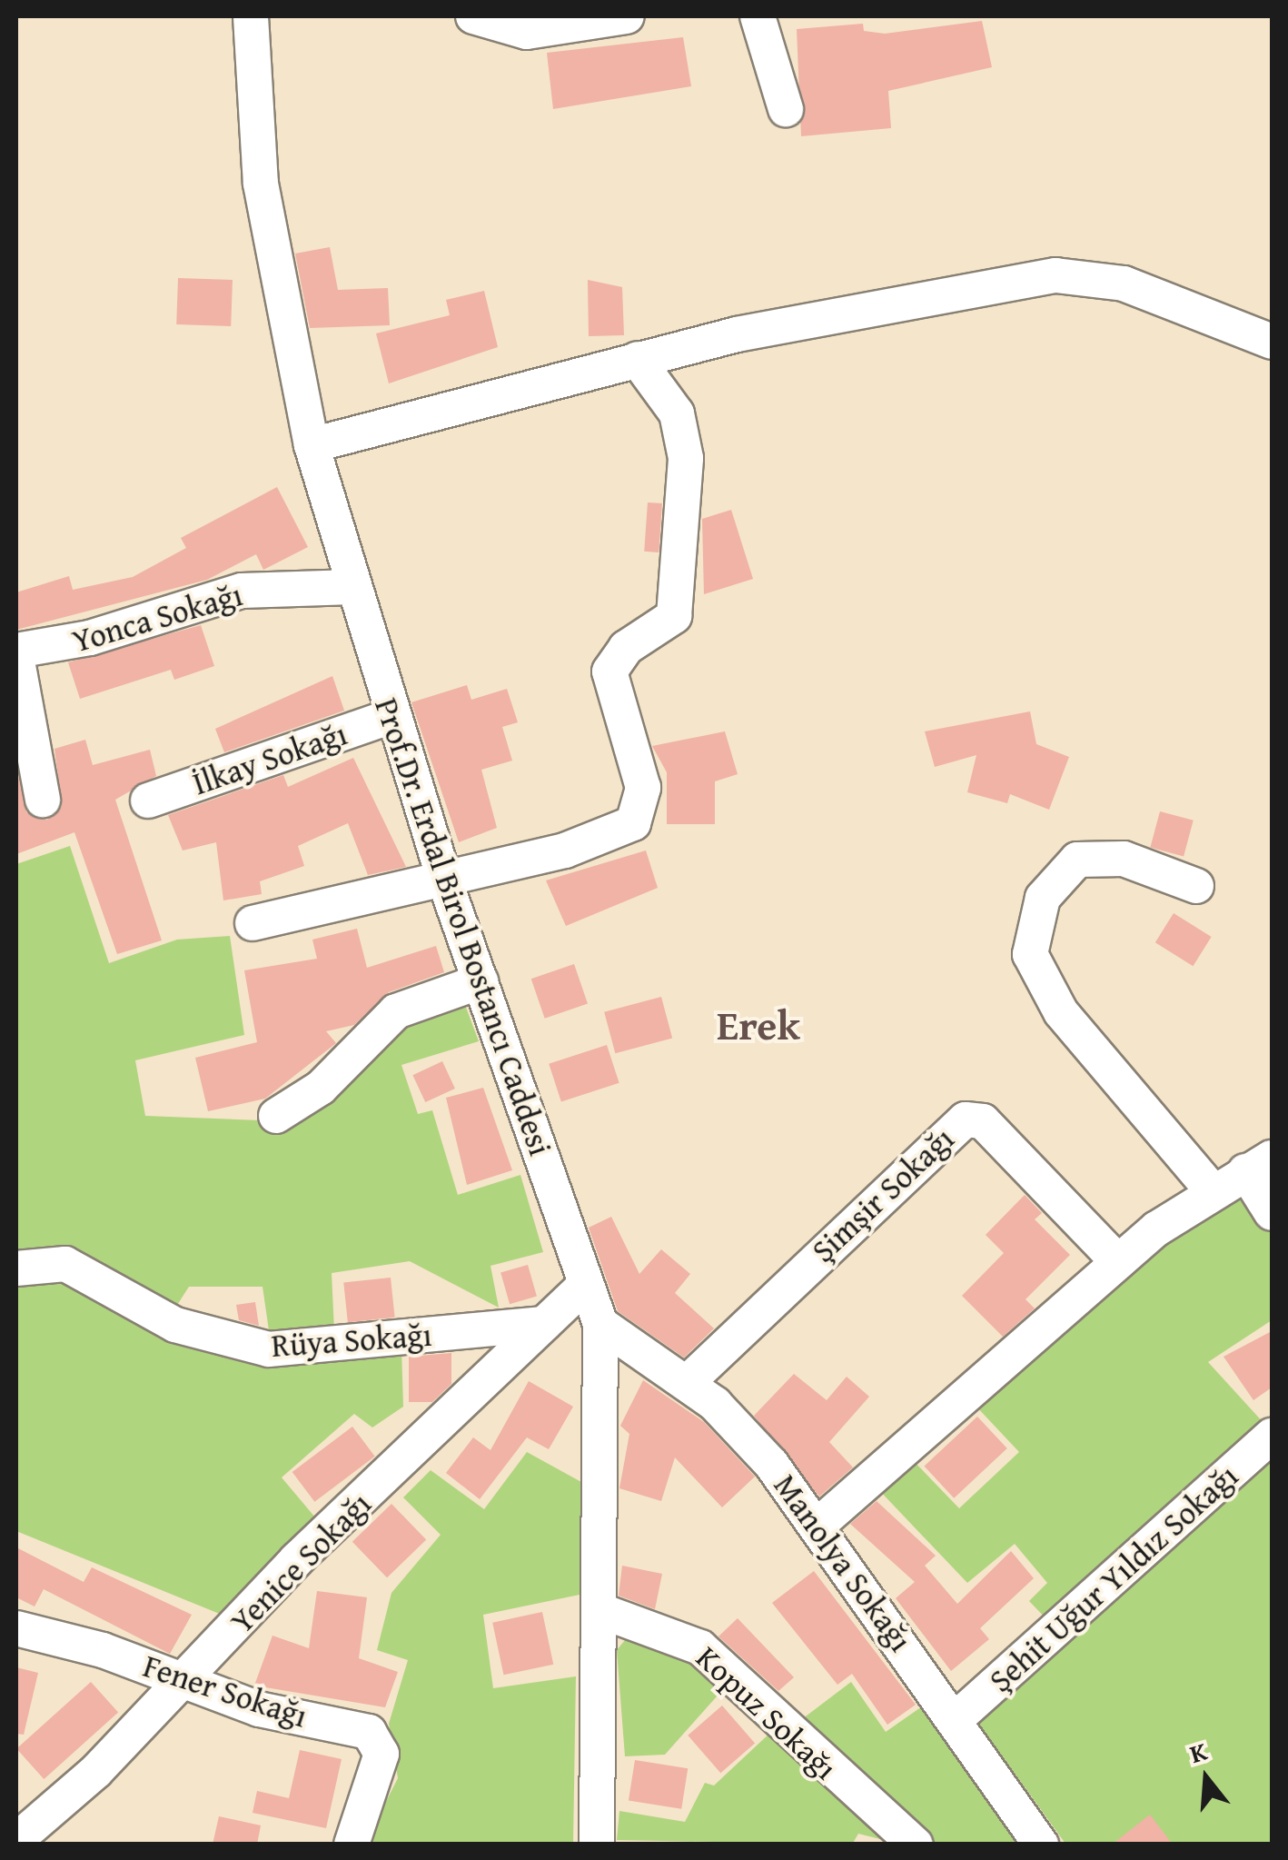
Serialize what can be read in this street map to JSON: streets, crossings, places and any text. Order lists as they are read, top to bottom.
{
  "streets": {
    "street": [
      "Yonca Sokağı",
      "İlkay Sokağı",
      "Prof.Dr. Erdal Birol Bostancı Caddesi",
      "Şimşir Sokağı",
      "Rüya Sokağı",
      "Yenice Sokağı",
      "Manolya Sokağı",
      "Şehit Uğur Yıldız Sokağı",
      "Fener Sokağı",
      "Kopuz Sokağı"
    ]
  },
  "crossings": [
    ["Yonca Sokağı", "Prof.Dr. Erdal Birol Bostancı Caddesi"],
    ["İlkay Sokağı", "Prof.Dr. Erdal Birol Bostancı Caddesi"],
    ["Prof.Dr. Erdal Birol Bostancı Caddesi", "Yenice Sokağı"],
    ["Prof.Dr. Erdal Birol Bostancı Caddesi", "Manolya Sokağı"],
    ["Prof.Dr. Erdal Birol Bostancı Caddesi", "Kopuz Sokağı"],
    ["Şimşir Sokağı", "Manolya Sokağı"],
    ["Rüya Sokağı", "Yenice Sokağı"],
    ["Yenice Sokağı", "Fener Sokağı"],
    ["Manolya Sokağı", "Şehit Uğur Yıldız Sokağı"]
  ],
  "districts": ["Erek"],
  "north": "top"
}
